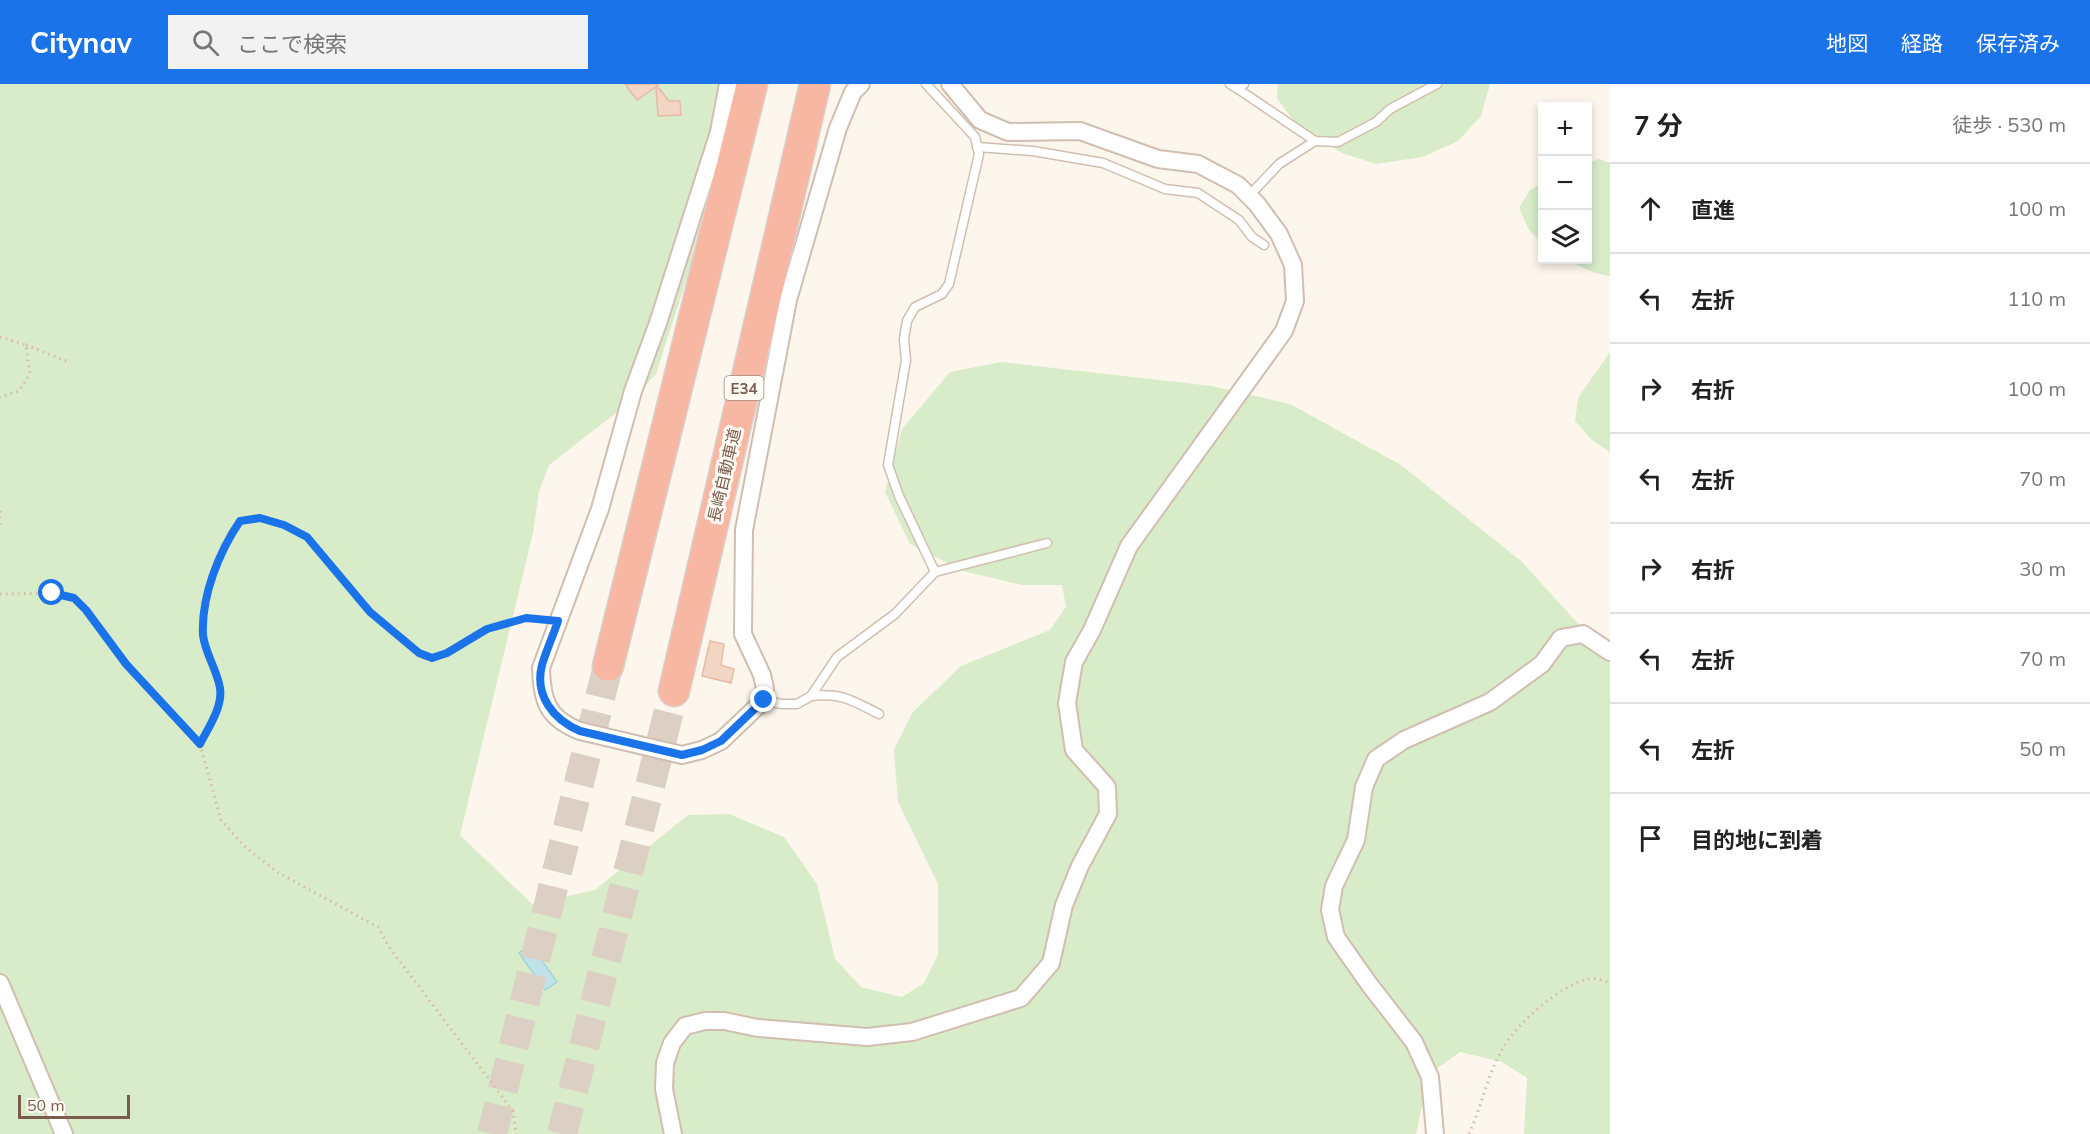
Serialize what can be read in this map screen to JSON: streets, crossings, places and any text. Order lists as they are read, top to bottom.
{
  "streets": {
    "highway": ["E34", "長崎自動車道"]
  },
  "scale_bar": "50 m",
  "page": {
    "header": "Citynav",
    "search": "ここで検索",
    "nav": ["地図", "経路", "保存済み"],
    "heading": ["7 分", "徒歩 · 530 m"],
    "map_buttons": ["+", "−"],
    "list": [
      ["直進", "100 m"],
      ["左折", "110 m"],
      ["右折", "100 m"],
      ["左折", "70 m"],
      ["右折", "30 m"],
      ["左折", "70 m"],
      ["左折", "50 m"],
      "目的地に到着"
    ],
    "scale": "50 m"
  }
}
